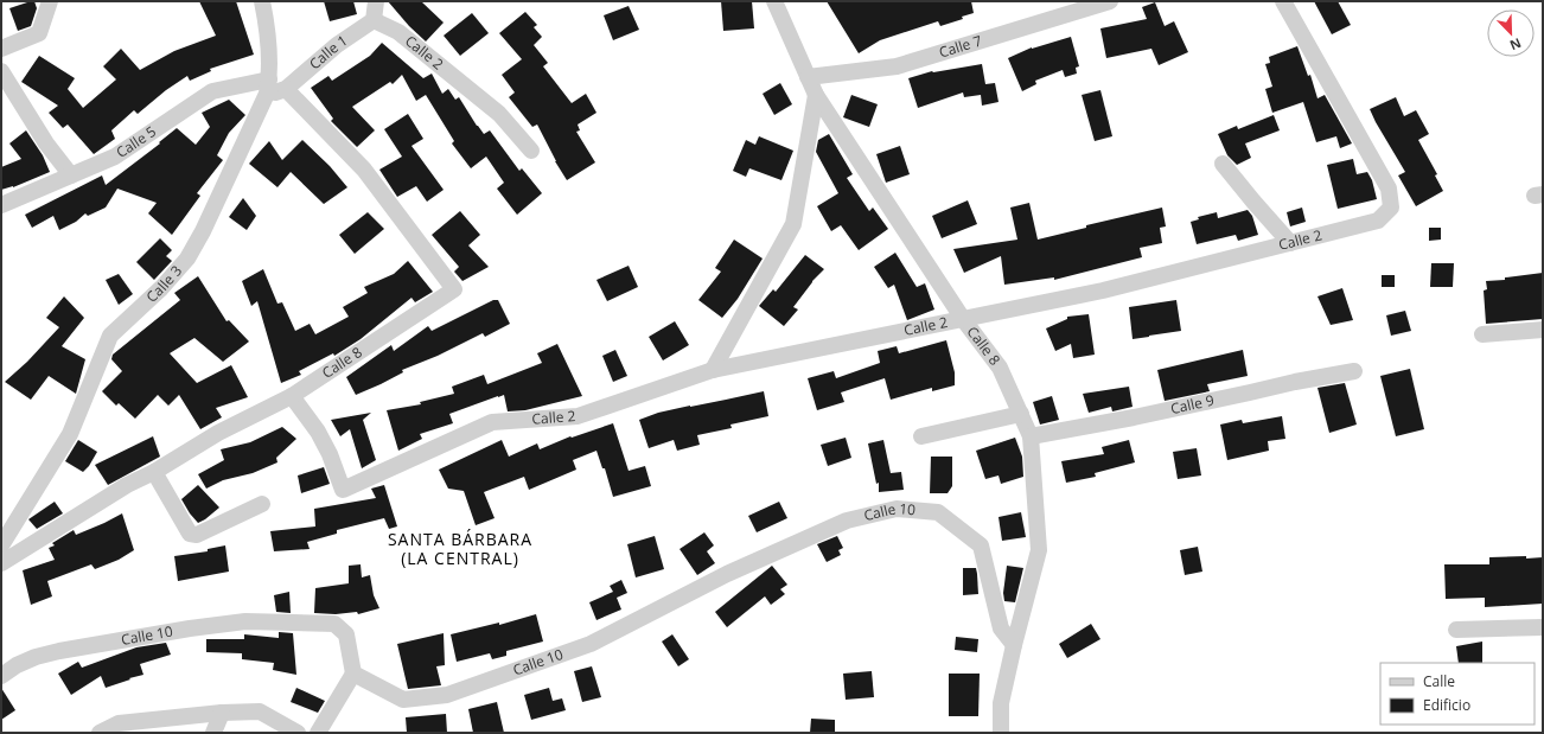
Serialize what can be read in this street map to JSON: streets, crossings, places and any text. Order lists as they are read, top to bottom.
{
  "streets": {
    "street": [
      "Calle 7",
      "Calle 1",
      "Calle 2",
      "Calle 5",
      "Calle 3",
      "Calle 8",
      "Calle 9",
      "Calle 10"
    ]
  },
  "crossings": [
    ["Calle 7", "Calle 8"],
    ["Calle 1", "Calle 2"],
    ["Calle 1", "Calle 5"],
    ["Calle 1", "Calle 3"],
    ["Calle 1", "Calle 8"],
    ["Calle 2", "Calle 8"],
    ["Calle 5", "Calle 3"],
    ["Calle 8", "Calle 9"],
    ["Calle 8", "Calle 10"]
  ],
  "districts": ["SANTA BÁRBARA (LA CENTRAL)"],
  "legend": ["Calle", "Edificio"],
  "north": "bottom right"
}
